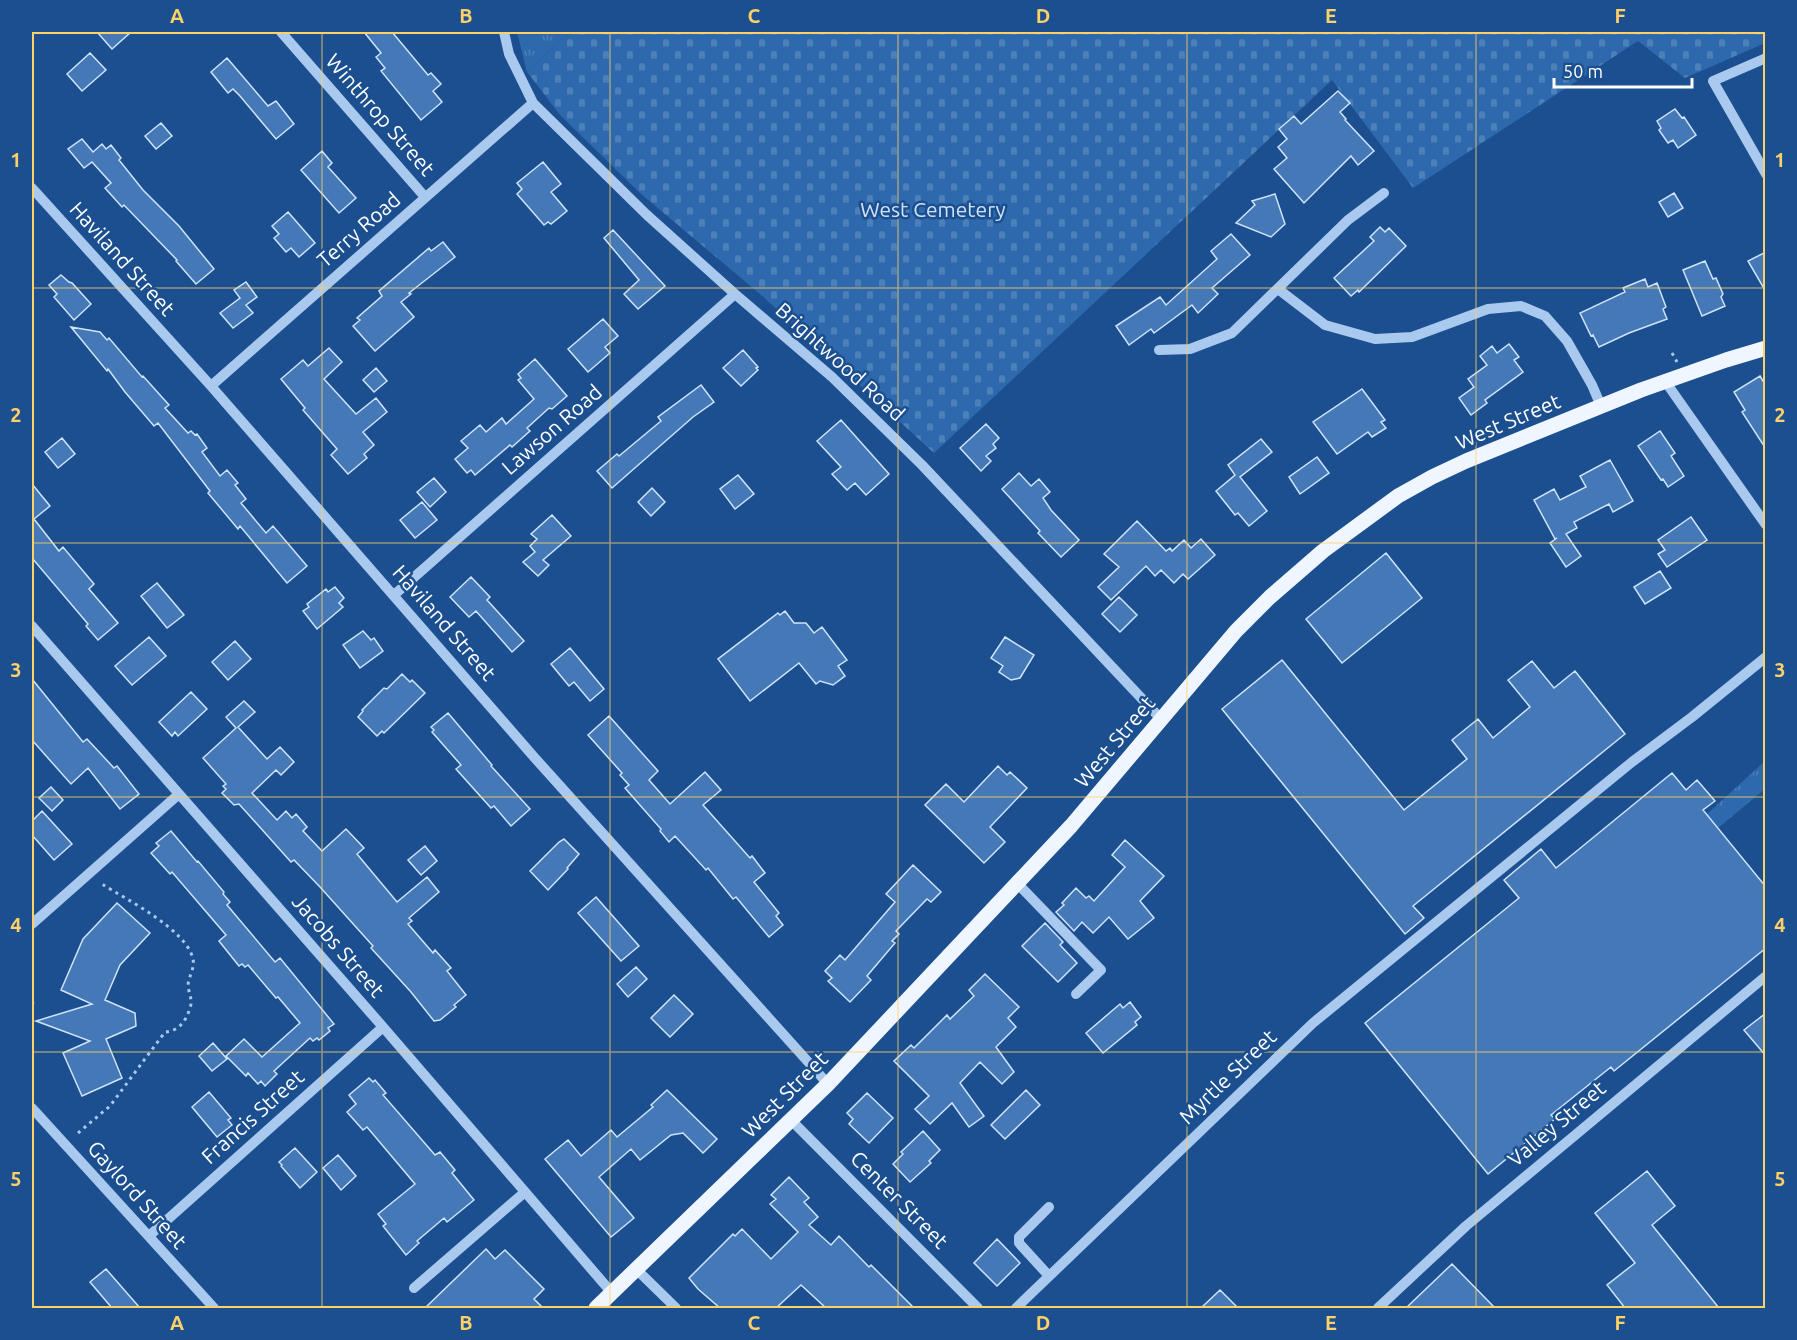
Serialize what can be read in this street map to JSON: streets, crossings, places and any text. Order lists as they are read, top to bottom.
{
  "streets": {
    "main road": ["West Street"],
    "street": [
      "Winthrop Street",
      "Terry Road",
      "Haviland Street",
      "Brightwood Road",
      "Lawson Road",
      "Jacobs Street",
      "Myrtle Street",
      "Francis Street",
      "Valley Street",
      "Gaylord Street",
      "Center Street"
    ]
  },
  "crossings": [
    ["Winthrop Street", "Terry Road"],
    ["Terry Road", "Haviland Street"],
    ["Terry Road", "Brightwood Road"],
    ["Haviland Street", "West Street"],
    ["Haviland Street", "Lawson Road"],
    ["Brightwood Road", "West Street"],
    ["Brightwood Road", "Lawson Road"],
    ["West Street", "Jacobs Street"],
    ["West Street", "Center Street"],
    ["Jacobs Street", "Francis Street"],
    ["Francis Street", "Gaylord Street"]
  ],
  "parks": ["West Cemetery"],
  "scale_bar": "50 m",
  "grid": {
    "columns": [
      "A",
      "B",
      "C",
      "D",
      "E",
      "F"
    ],
    "rows": [
      "1",
      "2",
      "3",
      "4",
      "5"
    ]
  }
}
